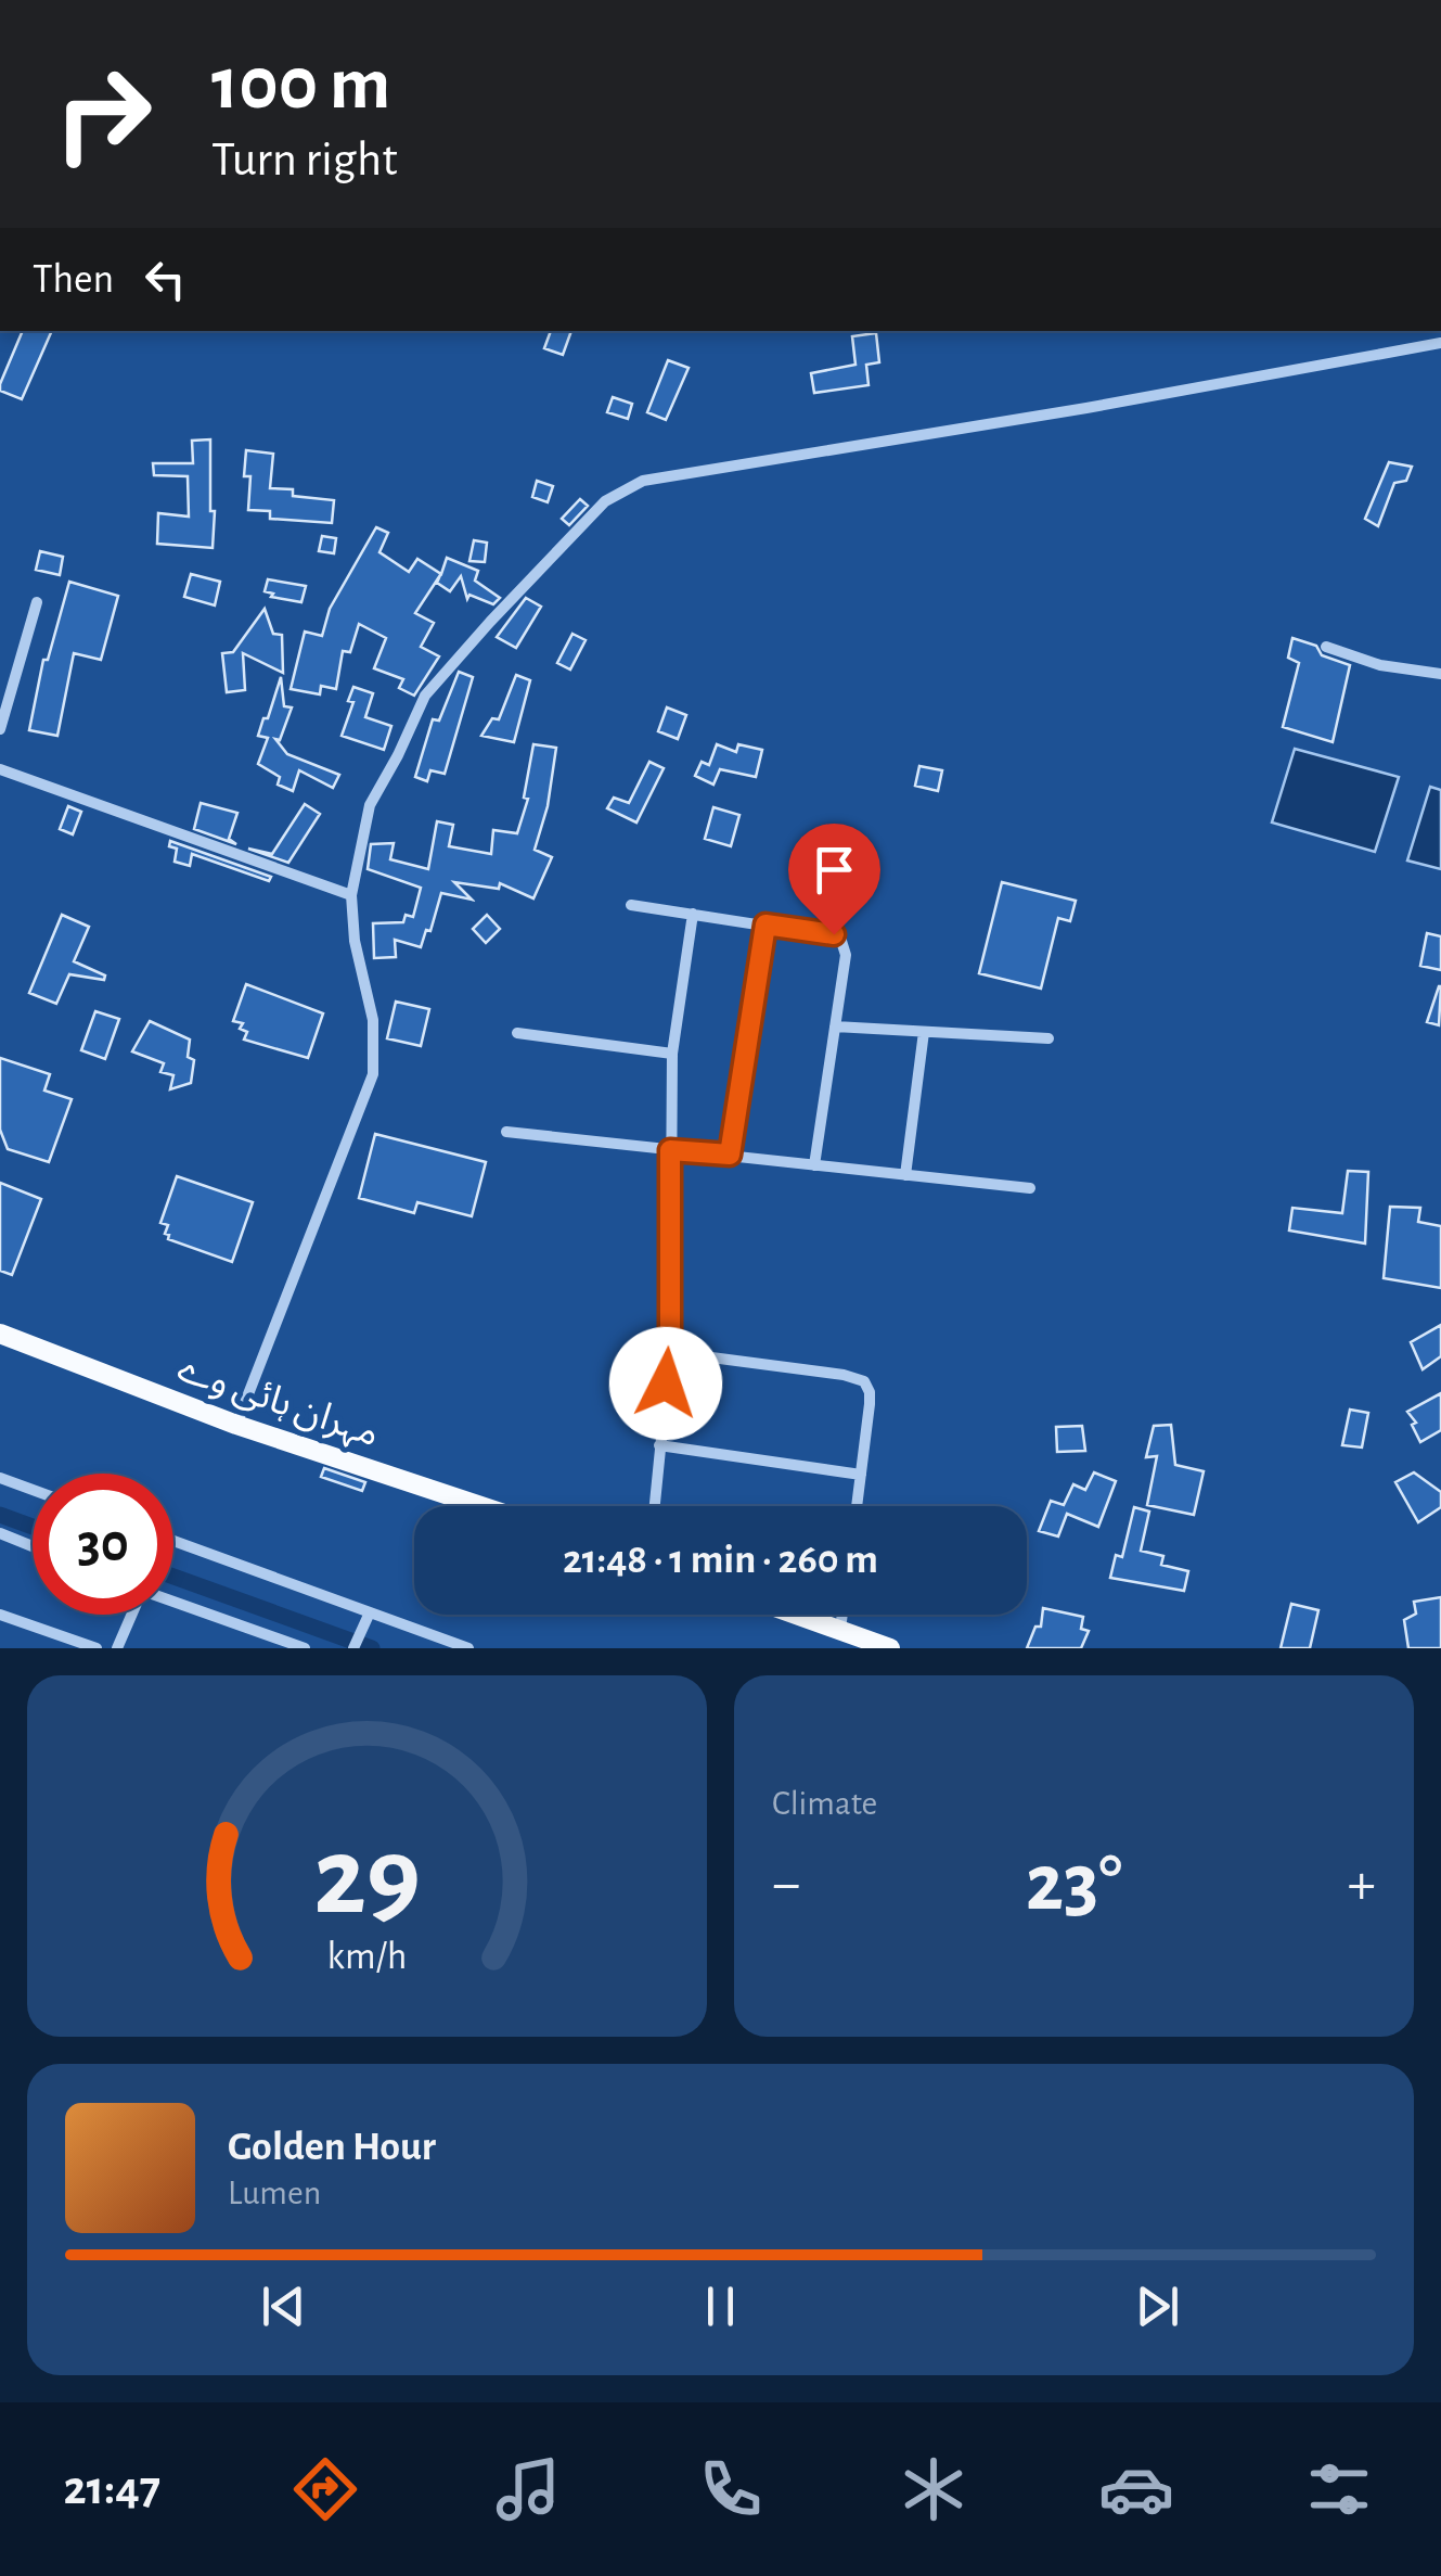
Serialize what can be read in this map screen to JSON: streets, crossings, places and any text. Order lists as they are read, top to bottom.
{
  "streets": {
    "main road": ["مہران ہائی وے"]
  },
  "page": {
    "turn": ["100 m", "Turn right"],
    "then": "Then",
    "limit": "30",
    "trip": "21:48 · 1 min · 260 m",
    "tile": "Climate",
    "heat": ["−", "23°", "+"],
    "song": ["Golden Hour", "Lumen"],
    "tabs": "21:47",
    "gauge": ["29", "km/h"]
  }
}
